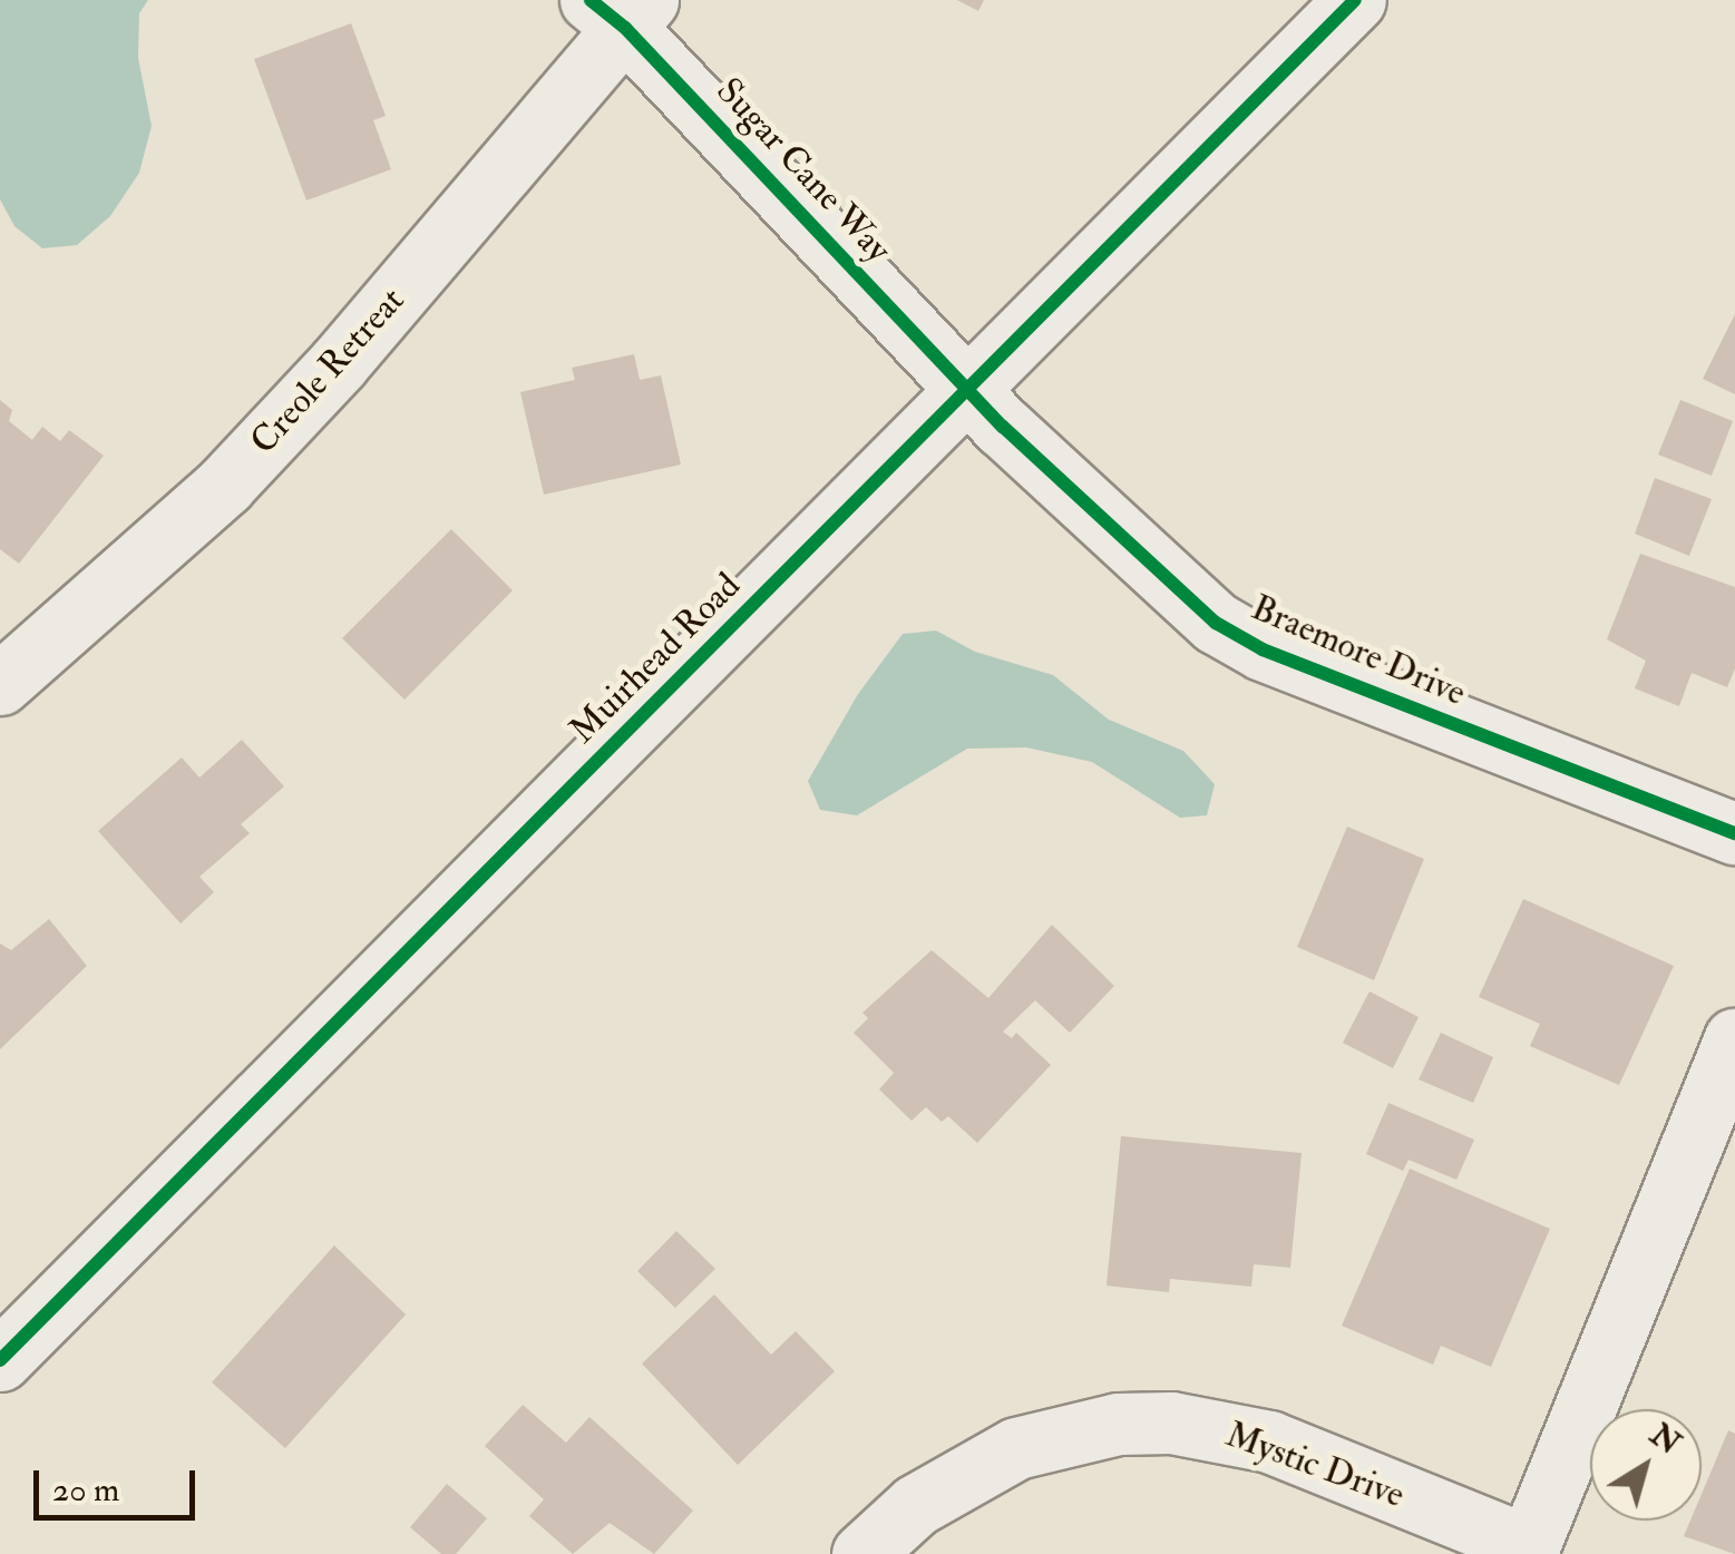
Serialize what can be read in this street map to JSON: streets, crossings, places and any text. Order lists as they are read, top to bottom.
{
  "streets": {
    "street": [
      "Sugar Cane Way",
      "Creole Retreat",
      "Braemore Drive",
      "Muirhead Road",
      "Mystic Drive"
    ]
  },
  "crossings": [
    ["Sugar Cane Way", "Creole Retreat"],
    ["Sugar Cane Way", "Braemore Drive"],
    ["Sugar Cane Way", "Muirhead Road"],
    ["Braemore Drive", "Muirhead Road"]
  ],
  "scale_bar": "20 m",
  "north": "top right"
}
